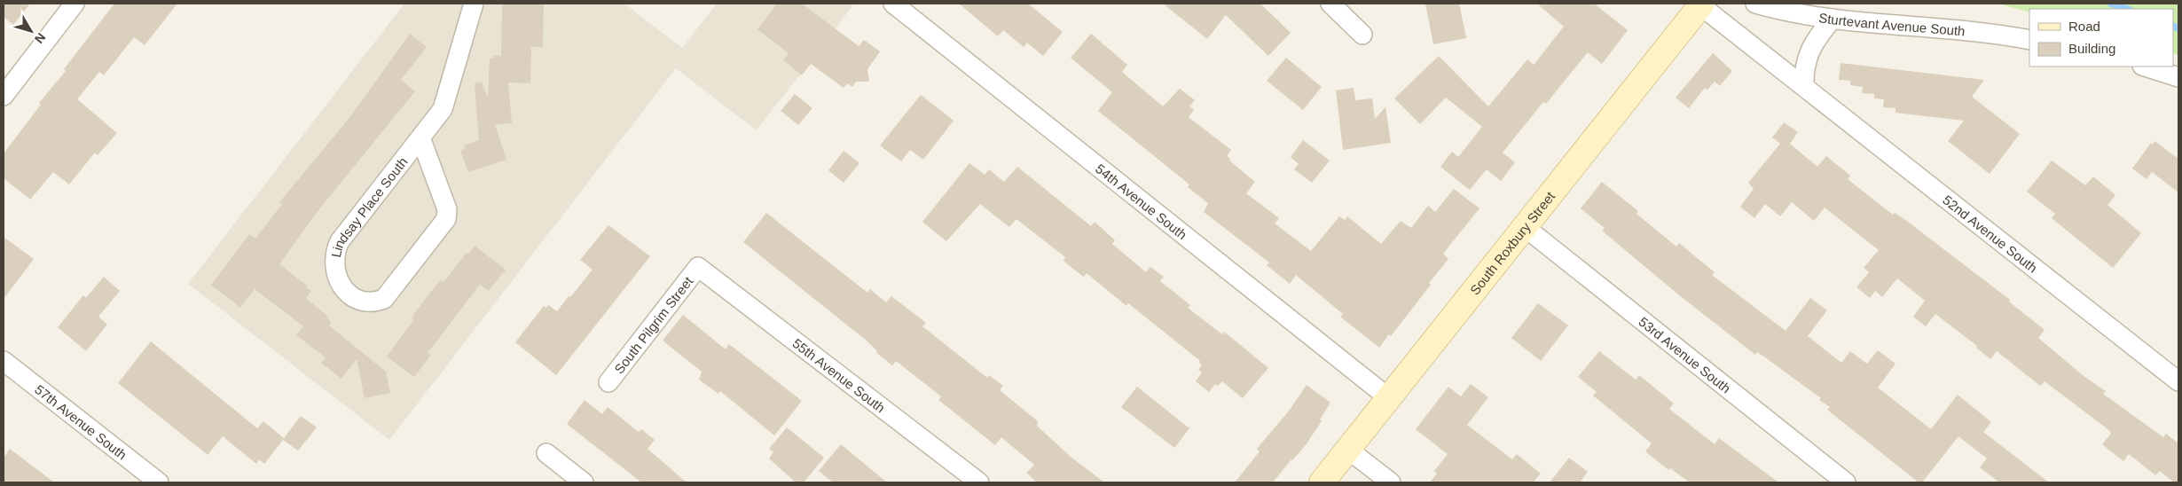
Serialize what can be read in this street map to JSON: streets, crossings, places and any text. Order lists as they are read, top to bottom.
{
  "streets": {
    "street": [
      "Sturtevant Avenue South",
      "54th Avenue South",
      "Lindsay Place South",
      "52nd Avenue South",
      "South Roxbury Street",
      "South Pilgrim Street",
      "53rd Avenue South",
      "55th Avenue South",
      "57th Avenue South"
    ]
  },
  "crossings": [
    ["54th Avenue South", "South Roxbury Street"],
    ["52nd Avenue South", "South Roxbury Street"],
    ["South Roxbury Street", "53rd Avenue South"],
    ["South Pilgrim Street", "55th Avenue South"]
  ],
  "legend": ["Road", "Building"],
  "north": "bottom right"
}
